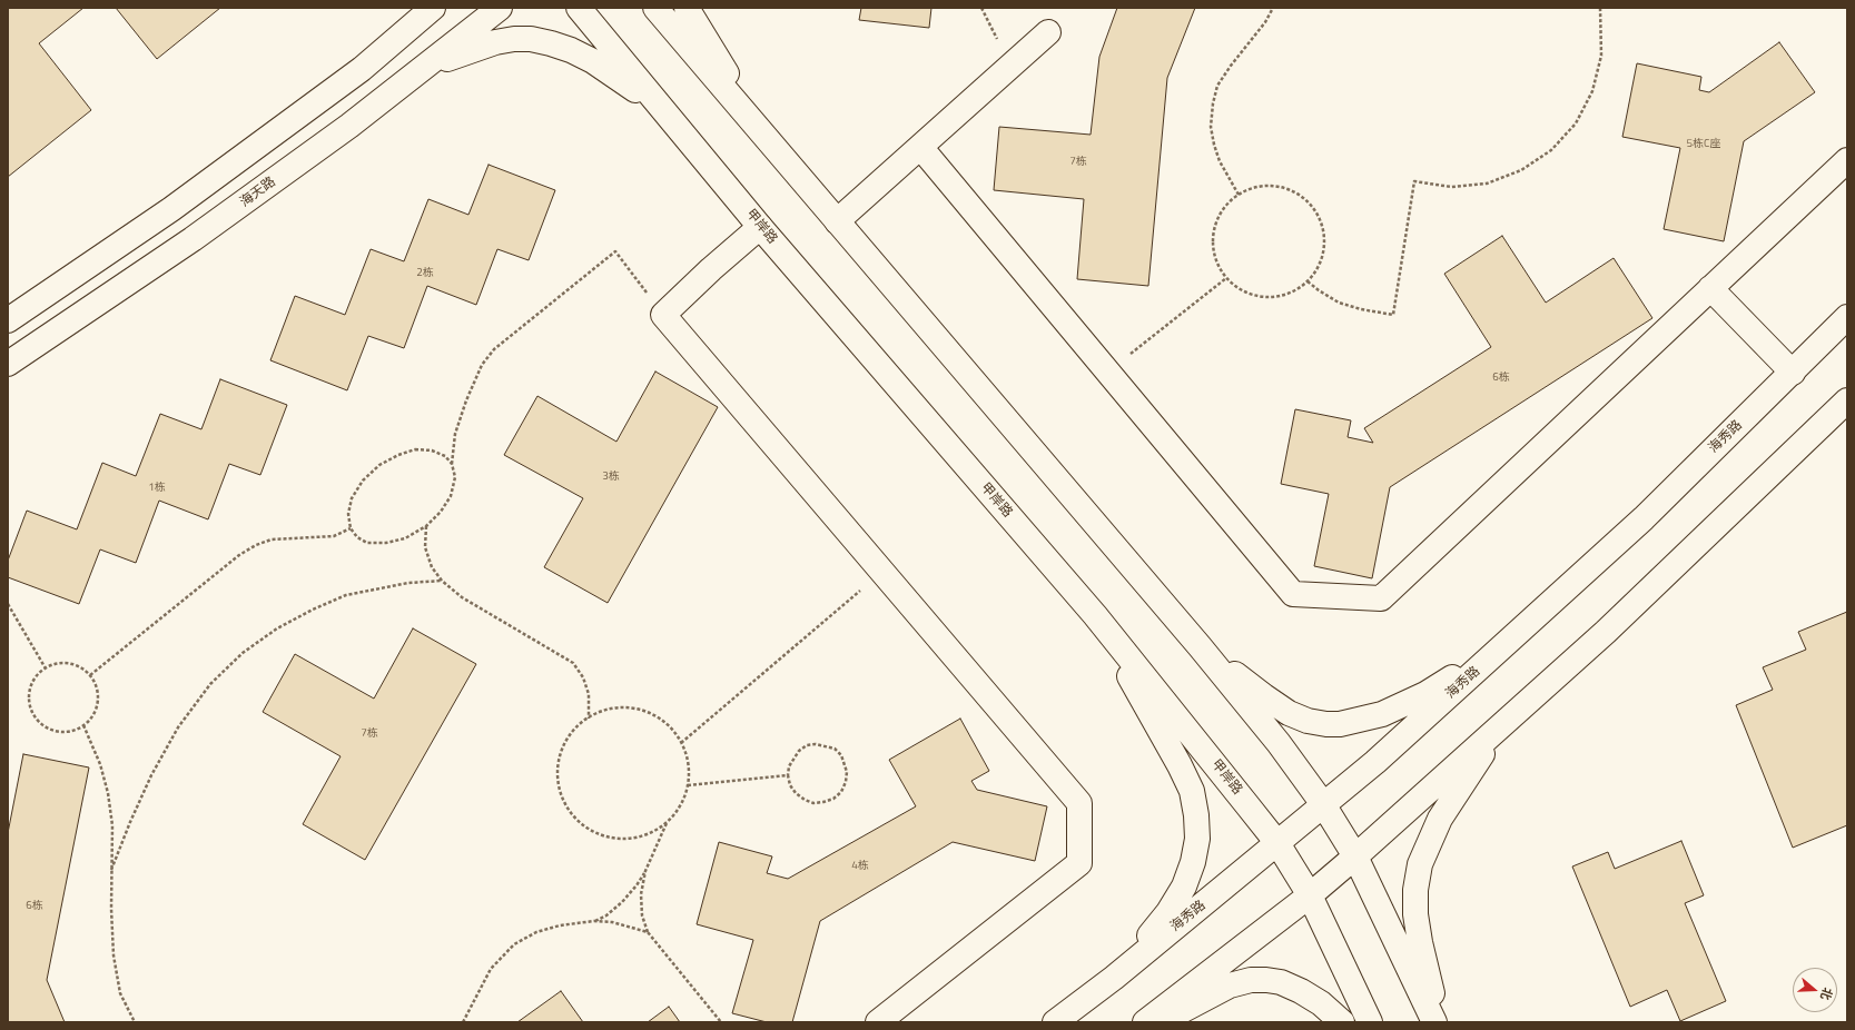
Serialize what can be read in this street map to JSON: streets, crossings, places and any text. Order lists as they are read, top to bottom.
{
  "streets": {
    "main road": ["海天路", "甲岸路", "海秀路"]
  },
  "crossings": [
    ["甲岸路", "海秀路"]
  ],
  "house_numbers": [
    "5栋C座",
    "7栋",
    "2栋",
    "6栋",
    "3栋",
    "1栋",
    "7栋",
    "4栋",
    "6栋"
  ],
  "north": "right"
}
